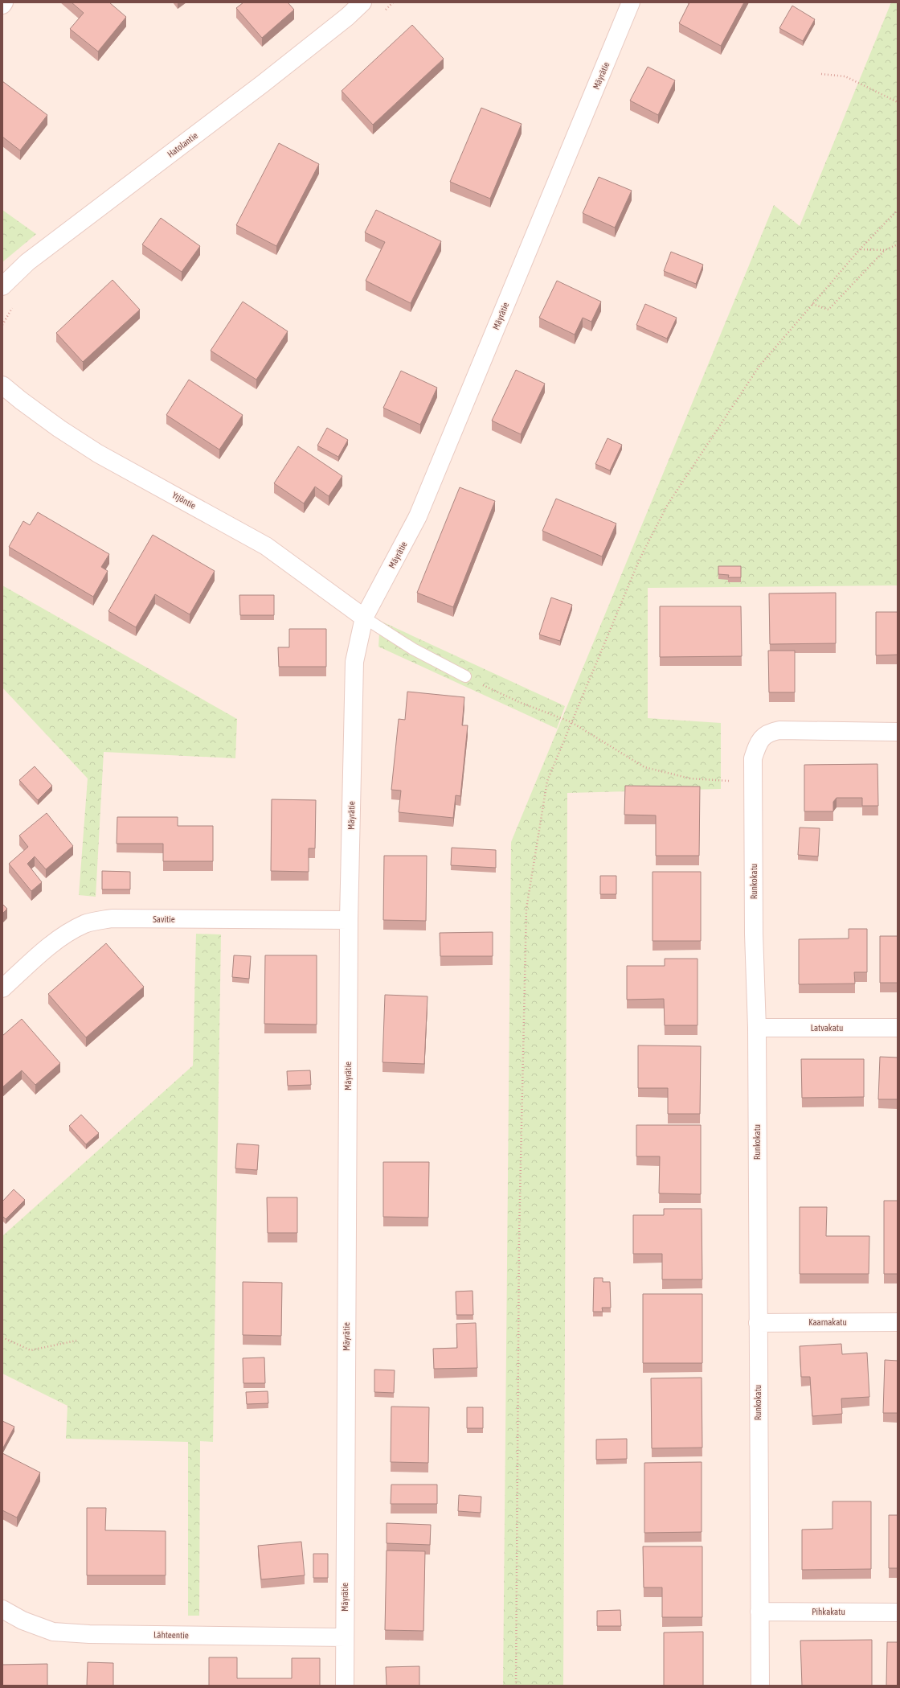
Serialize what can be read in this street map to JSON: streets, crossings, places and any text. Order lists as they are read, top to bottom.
{
  "streets": {
    "street": [
      "Mäyrätie",
      "Hatolantie",
      "Yrjöntie",
      "Runkokatu",
      "Savitie",
      "Latvakatu",
      "Kaarnakatu",
      "Pihkakatu",
      "Lähteentie"
    ]
  },
  "crossings": [
    ["Mäyrätie", "Yrjöntie"],
    ["Mäyrätie", "Savitie"],
    ["Mäyrätie", "Lähteentie"],
    ["Runkokatu", "Latvakatu"],
    ["Runkokatu", "Kaarnakatu"],
    ["Runkokatu", "Pihkakatu"]
  ]
}
